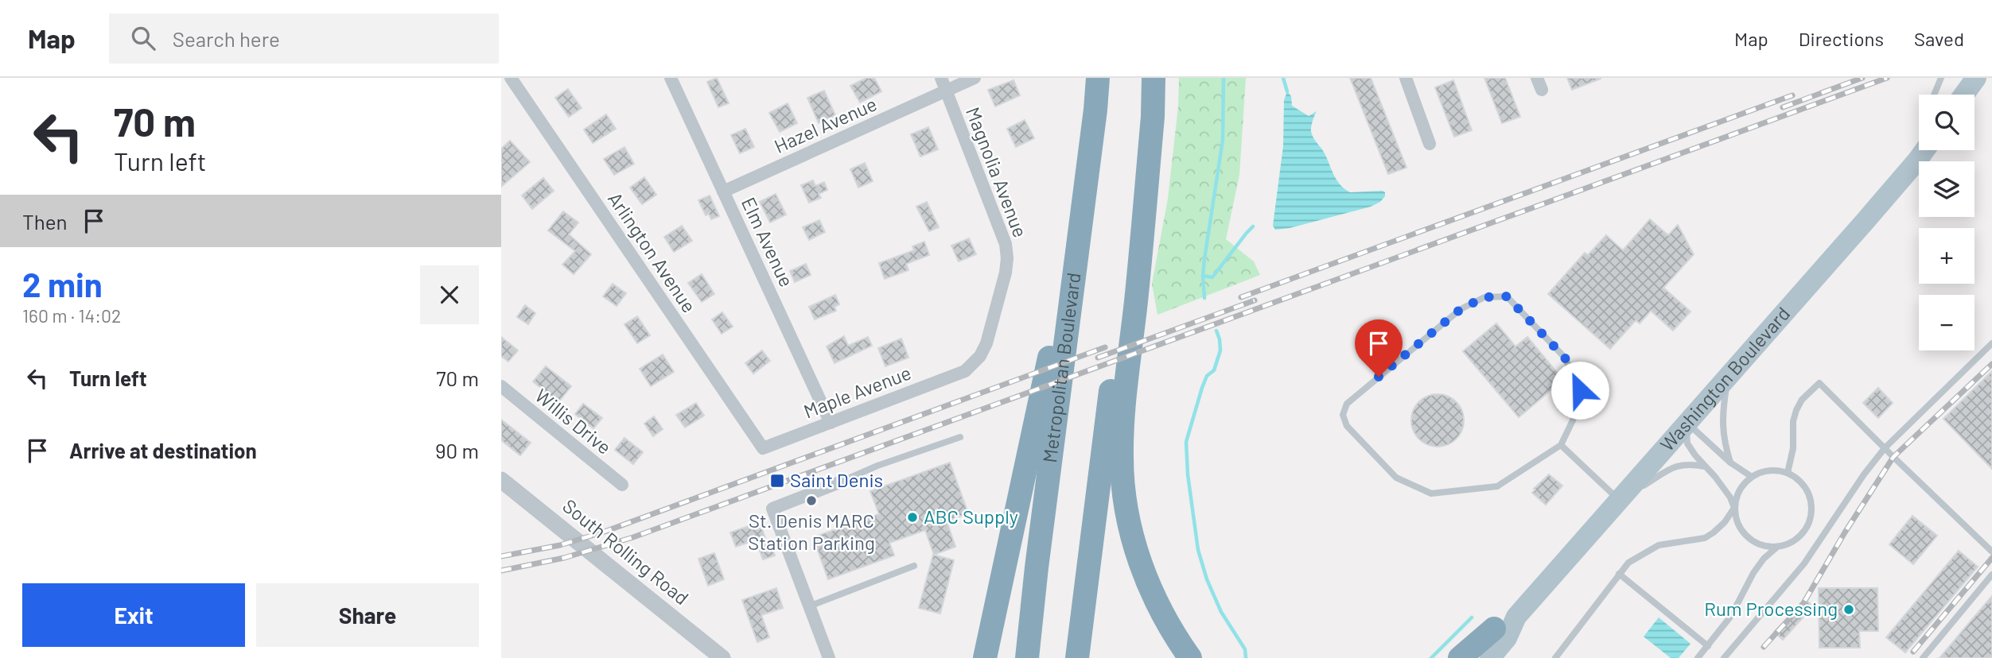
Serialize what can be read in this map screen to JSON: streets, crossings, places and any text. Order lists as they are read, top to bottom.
{
  "streets": {
    "highway": ["Metropolitan Boulevard"],
    "main road": ["Washington Boulevard"],
    "street": [
      "Hazel Avenue",
      "Magnolia Avenue",
      "Elm Avenue",
      "Arlington Avenue",
      "Maple Avenue",
      "Willis Drive",
      "South Rolling Road"
    ]
  },
  "crossings": [
    ["Hazel Avenue", "Magnolia Avenue"],
    ["Hazel Avenue", "Elm Avenue"],
    ["Magnolia Avenue", "Maple Avenue"],
    ["Elm Avenue", "Maple Avenue"],
    ["Arlington Avenue", "Maple Avenue"]
  ],
  "places": {
    "transit": ["Saint Denis"],
    "other": ["St. Denis MARC Station Parking", "ABC Supply", "Rum Processing"]
  },
  "page": {
    "header": "Map",
    "search": "Search here",
    "nav": ["Map", "Directions", "Saved"],
    "turn": ["70 m", "Turn left"],
    "map_buttons": ["+", "−"],
    "then": "Then",
    "heading": ["2 min", "160 m · 14:02"],
    "list": [
      {
        "name": "Turn left",
        "value": "70 m"
      },
      {
        "name": "Arrive at destination",
        "value": "90 m"
      }
    ],
    "buttons": ["Exit", "Share"]
  }
}
